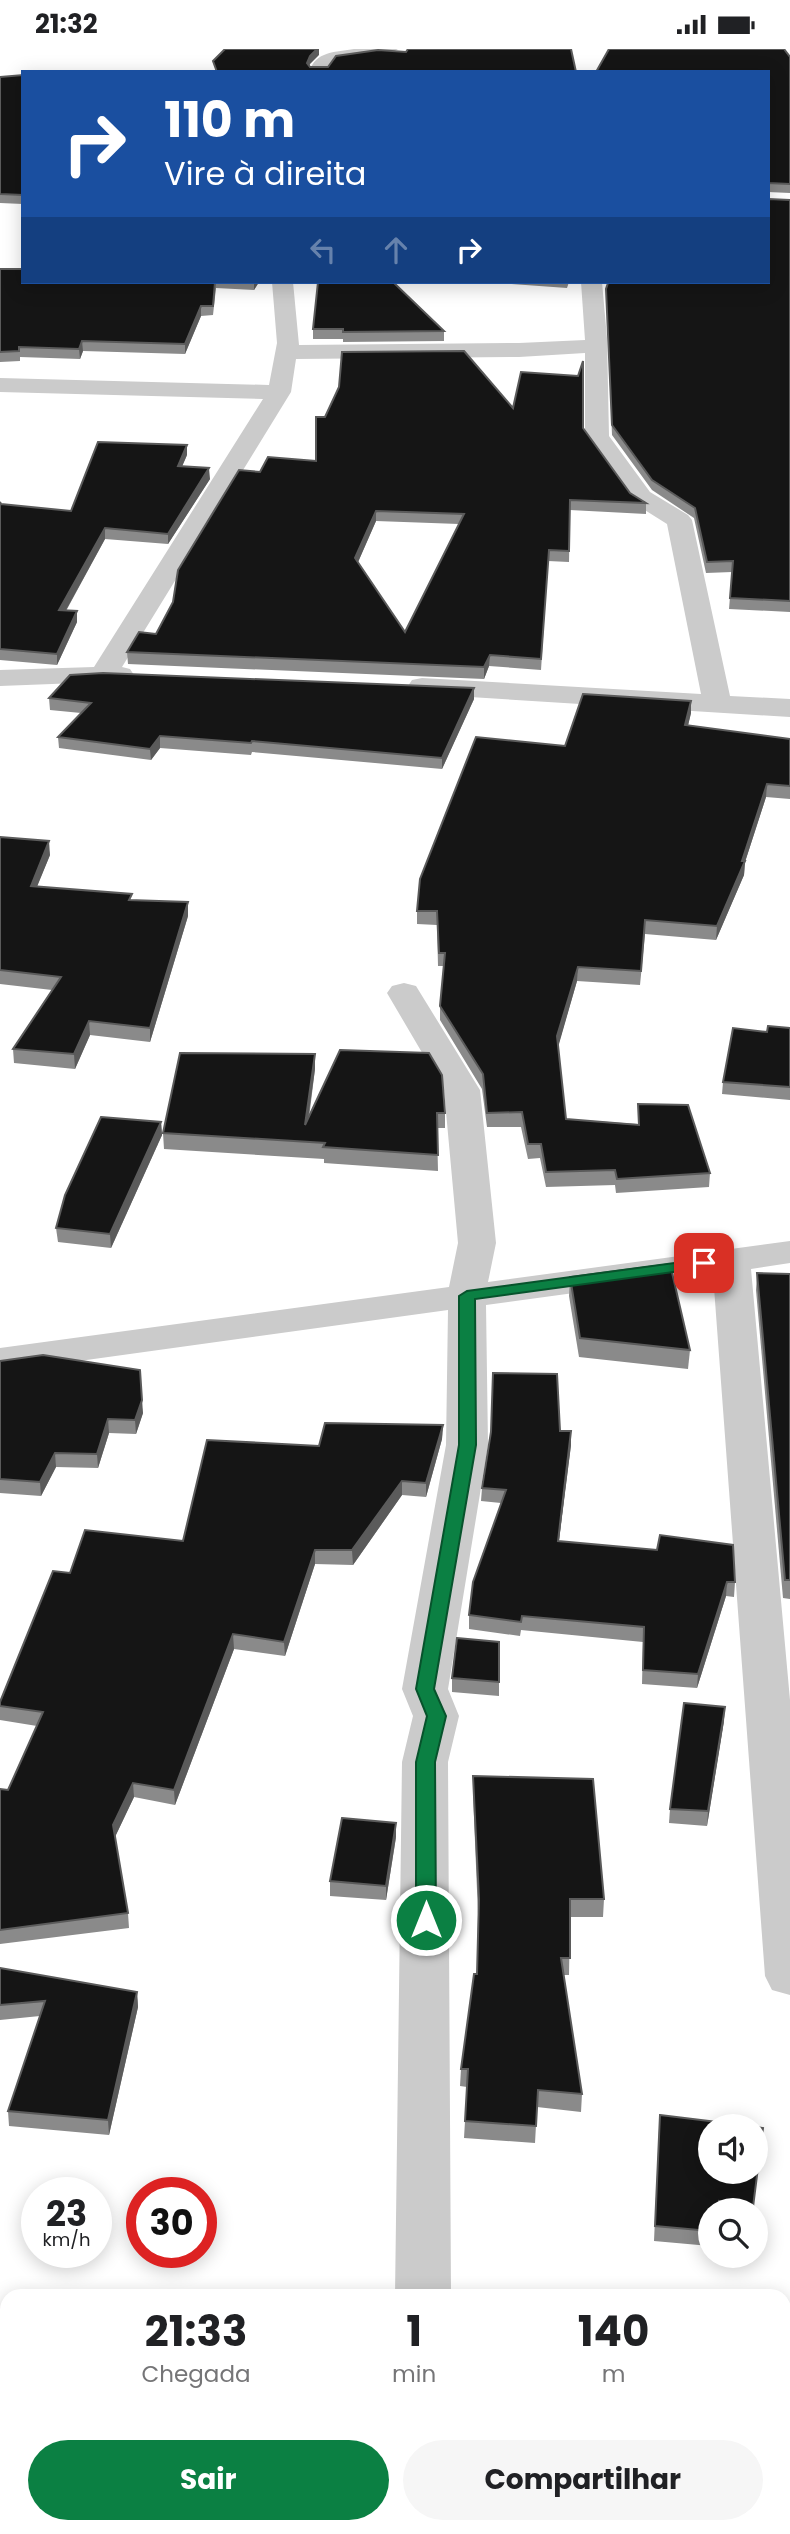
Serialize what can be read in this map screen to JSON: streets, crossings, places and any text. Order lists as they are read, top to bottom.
{
  "page": {
    "status": "21:32",
    "turn": ["110 m", "Vire à direita"],
    "speed": "23 km/h",
    "limit": "30",
    "eta": [
      "21:33",
      "Chegada",
      "1",
      "min",
      "140",
      "m"
    ],
    "buttons": ["Sair", "Compartilhar"]
  }
}
